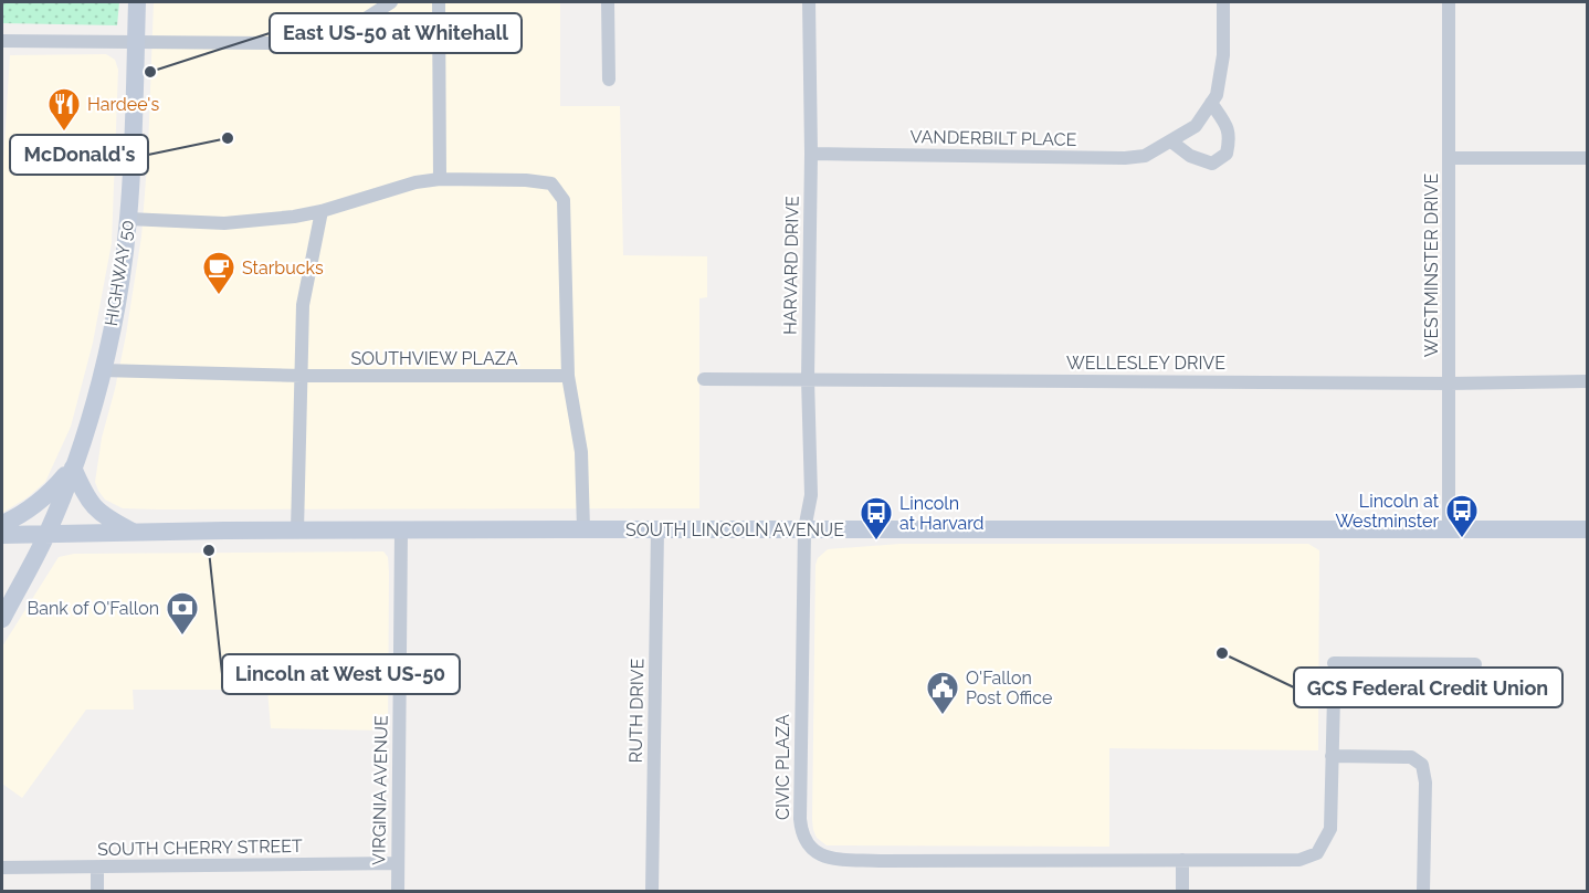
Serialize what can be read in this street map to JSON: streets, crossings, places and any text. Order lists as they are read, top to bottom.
{
  "streets": {
    "main road": ["HIGHWAY 50", "SOUTH LINCOLN AVENUE"],
    "street": [
      "VANDERBILT PLACE",
      "HARVARD DRIVE",
      "WESTMINSTER DRIVE",
      "SOUTHVIEW PLAZA",
      "WELLESLEY DRIVE",
      "RUTH DRIVE",
      "CIVIC PLAZA",
      "VIRGINIA AVENUE",
      "SOUTH CHERRY STREET"
    ]
  },
  "crossings": [
    ["VANDERBILT PLACE", "HARVARD DRIVE"],
    ["HARVARD DRIVE", "WELLESLEY DRIVE"],
    ["HARVARD DRIVE", "SOUTH LINCOLN AVENUE"],
    ["HARVARD DRIVE", "CIVIC PLAZA"],
    ["WESTMINSTER DRIVE", "WELLESLEY DRIVE"],
    ["WESTMINSTER DRIVE", "SOUTH LINCOLN AVENUE"],
    ["HIGHWAY 50", "SOUTHVIEW PLAZA"],
    ["HIGHWAY 50", "SOUTH LINCOLN AVENUE"],
    ["SOUTH LINCOLN AVENUE", "RUTH DRIVE"],
    ["SOUTH LINCOLN AVENUE", "CIVIC PLAZA"],
    ["SOUTH LINCOLN AVENUE", "VIRGINIA AVENUE"],
    ["VIRGINIA AVENUE", "SOUTH CHERRY STREET"]
  ],
  "places": {
    "other": [
      "East US-50 at Whitehall",
      "McDonald's",
      "Lincoln at West US-50",
      "GCS Federal Credit Union"
    ],
    "restaurant": ["Hardee's"],
    "cafe": ["Starbucks"],
    "bus stop": ["Lincoln at Westminster", "Lincoln at Harvard"],
    "bank": ["Bank of O'Fallon"],
    "public building": ["O'Fallon Post Office"]
  }
}
